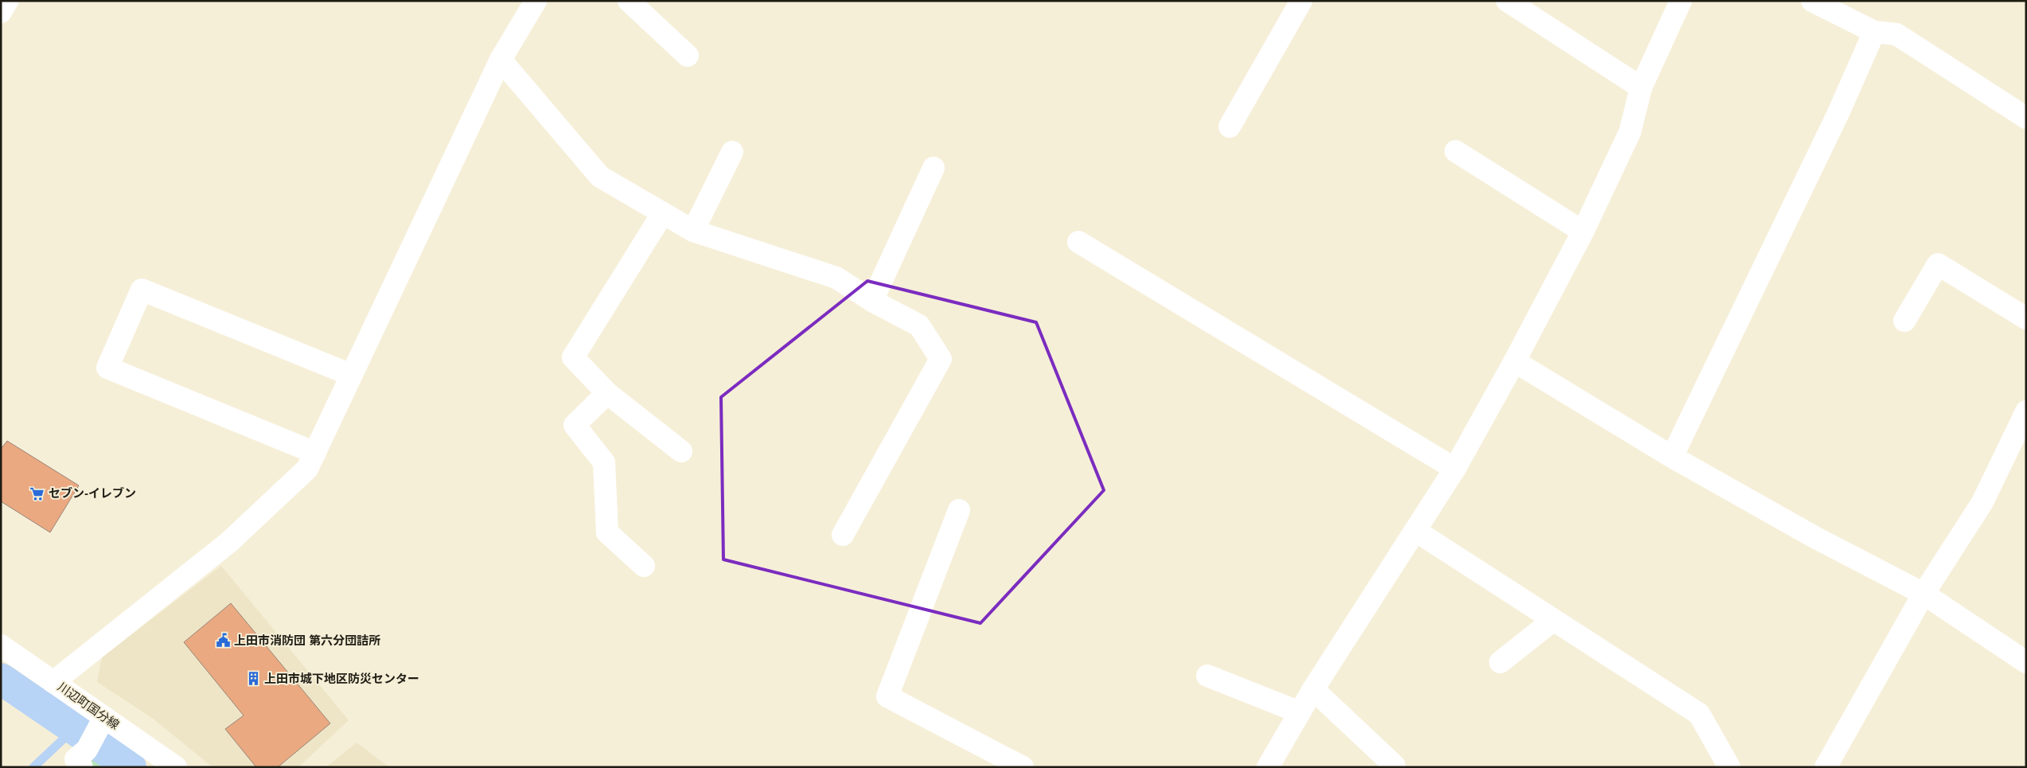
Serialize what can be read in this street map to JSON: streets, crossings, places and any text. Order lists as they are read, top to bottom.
{
  "streets": {
    "street": ["川辺町国分線"]
  },
  "places": {
    "supermarket": ["セブン-イレブン"],
    "public building": ["上田市消防団 第六分団詰所"],
    "building": ["上田市城下地区防災センター"]
  }
}
